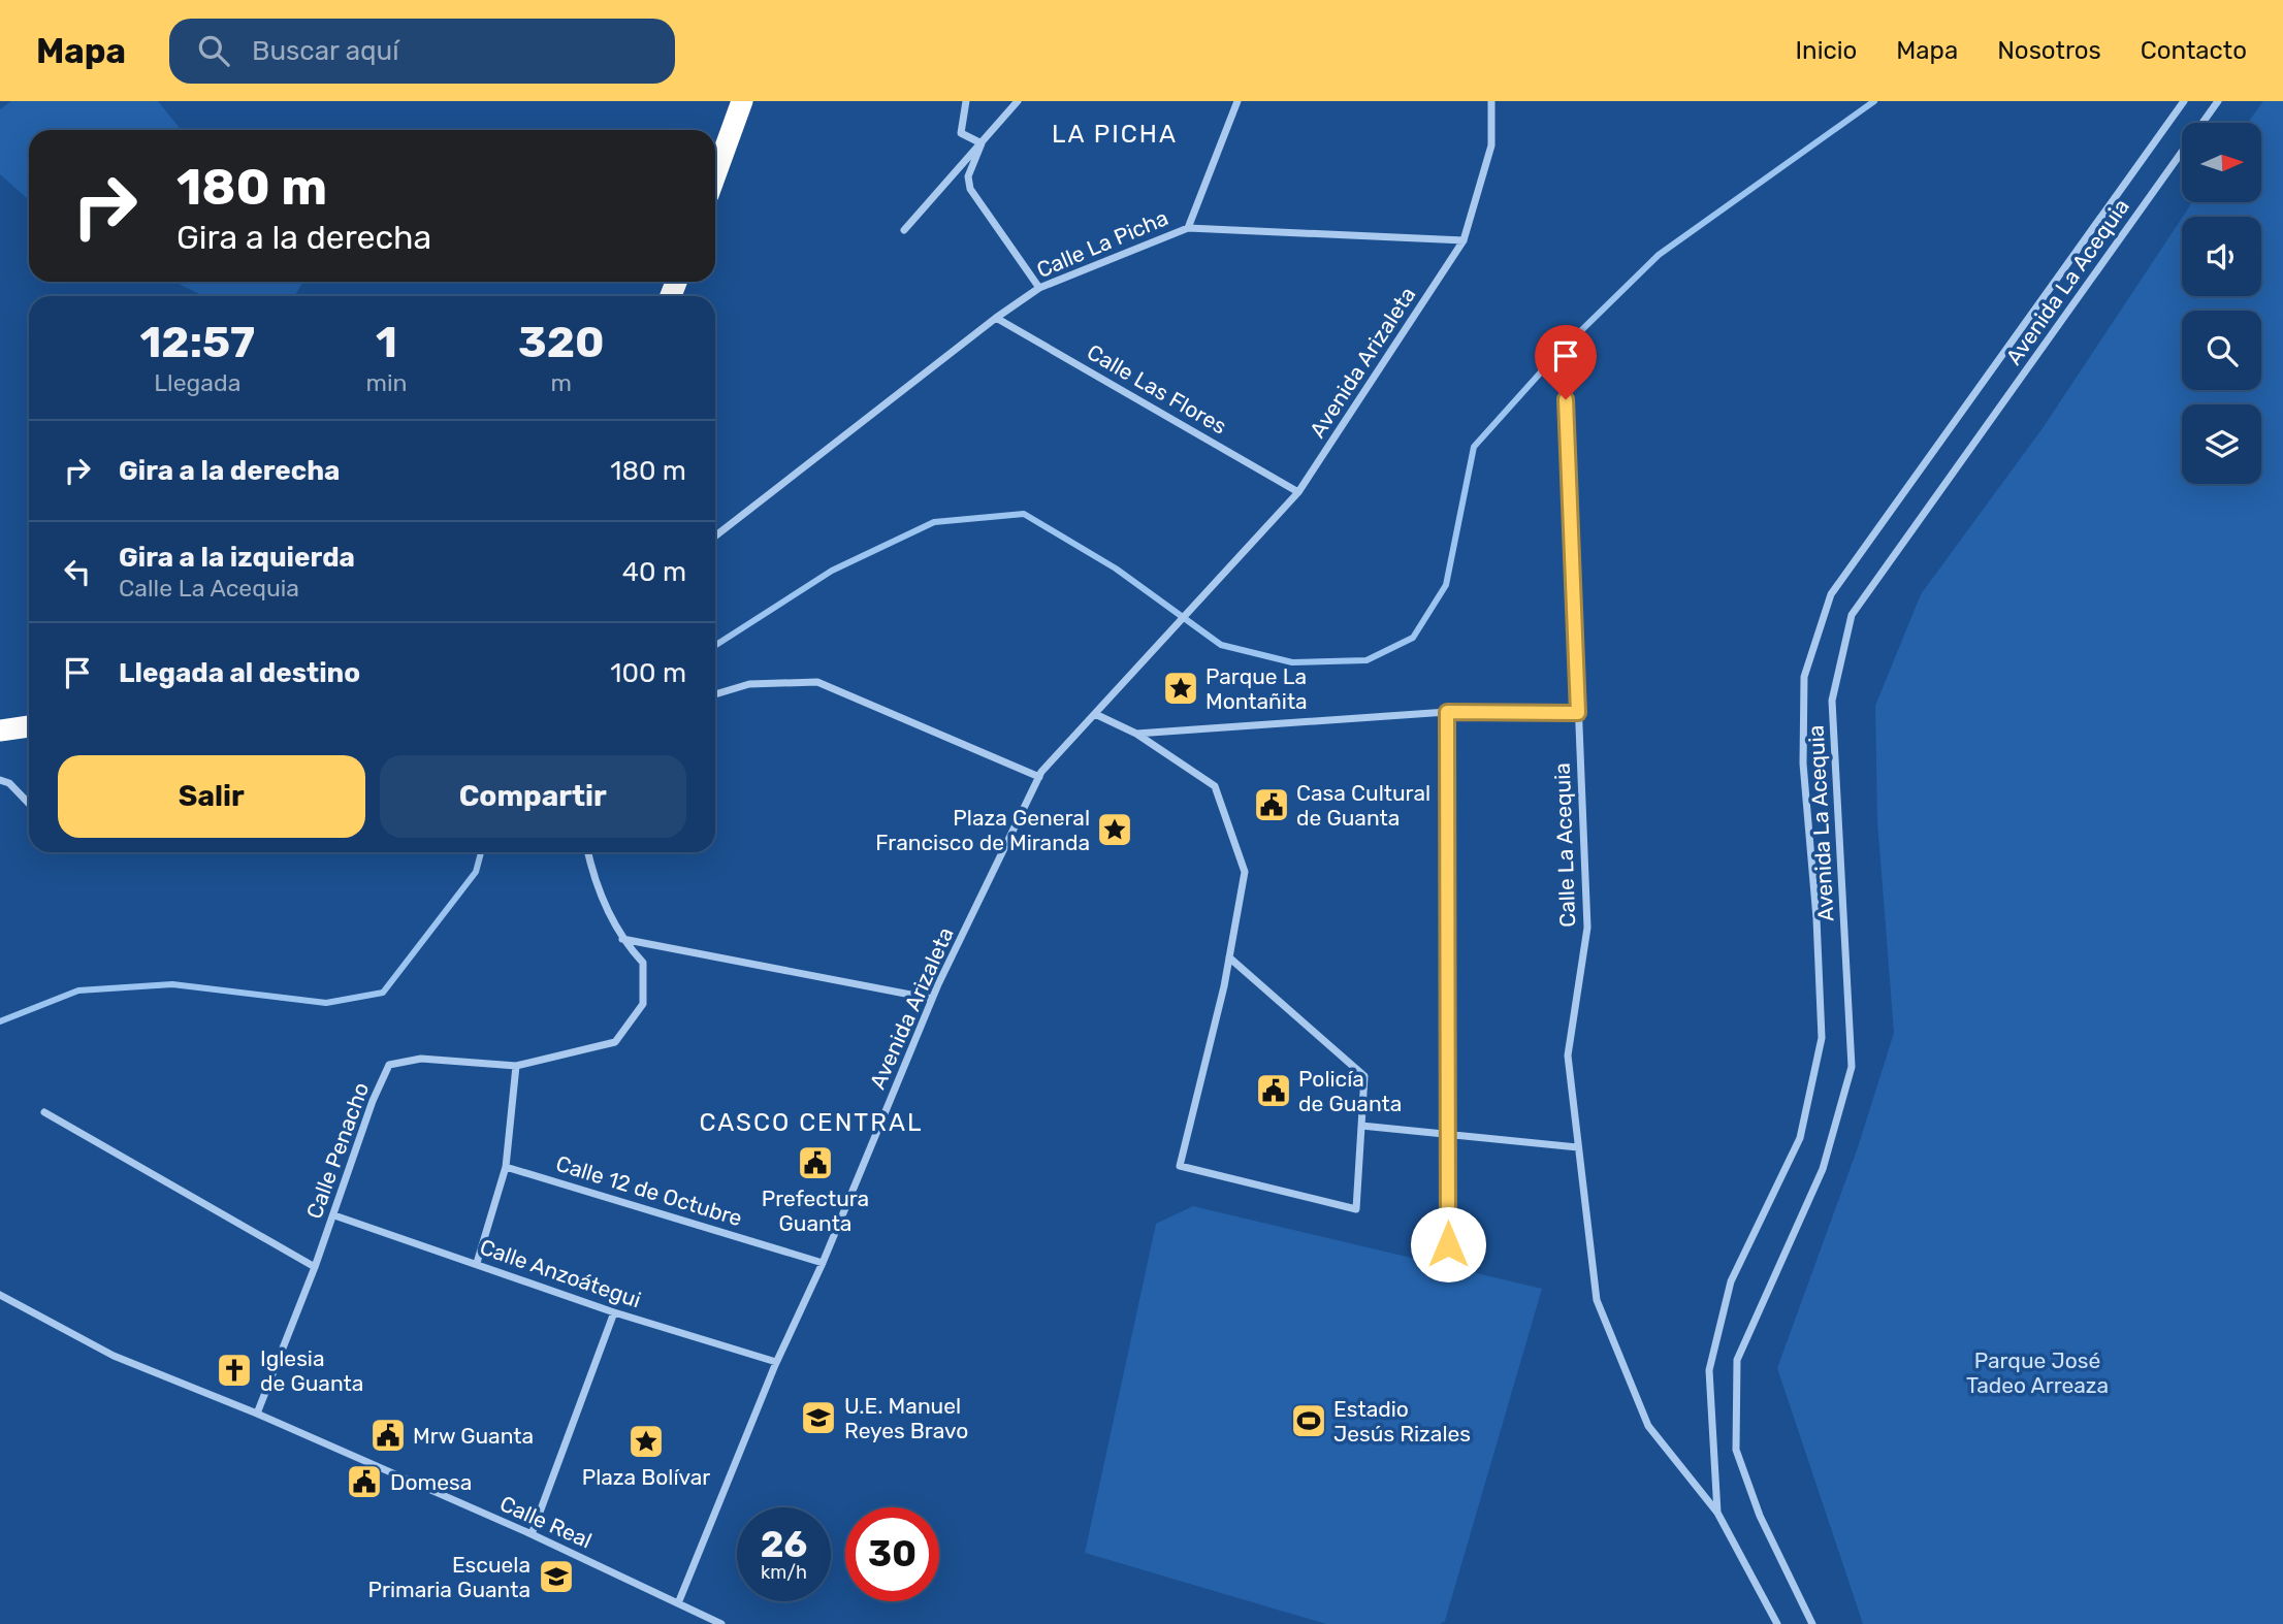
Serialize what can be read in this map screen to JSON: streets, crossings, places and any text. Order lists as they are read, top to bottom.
{
  "streets": {
    "street": [
      "Calle La Picha",
      "Avenida La Acequia",
      "Avenida Arizaleta",
      "Calle Las Flores",
      "Calle La Acequia",
      "Calle Penacho",
      "Calle 12 de Octubre",
      "Calle Anzoátegui",
      "Calle Real"
    ]
  },
  "crossings": [
    ["Calle La Picha", "Avenida Arizaleta"],
    ["Calle La Picha", "Calle Las Flores"],
    ["Avenida La Acequia", "Calle La Acequia"],
    ["Avenida Arizaleta", "Calle Las Flores"],
    ["Avenida Arizaleta", "Calle 12 de Octubre"],
    ["Avenida Arizaleta", "Calle Anzoátegui"],
    ["Avenida Arizaleta", "Calle Real"],
    ["Calle Penacho", "Calle Anzoátegui"],
    ["Calle Penacho", "Calle Real"]
  ],
  "districts": ["LA PICHA", "CASCO CENTRAL"],
  "parks": ["Parque José Tadeo Arreaza"],
  "places": {
    "place": ["Parque La Montañita", "Plaza General Francisco de Miranda", "Plaza Bolívar"],
    "public building": [
      "Casa Cultural de Guanta",
      "Policía de Guanta",
      "Prefectura Guanta",
      "Mrw Guanta",
      "Domesa"
    ],
    "church": ["Iglesia de Guanta"],
    "school or university": ["U.E. Manuel Reyes Bravo", "Escuela Primaria Guanta"],
    "sports": ["Estadio Jesús Rizales"]
  },
  "north": "right",
  "page": {
    "header": "Mapa",
    "search": "Buscar aquí",
    "nav": [
      "Inicio",
      "Mapa",
      "Nosotros",
      "Contacto"
    ],
    "turn": ["180 m", "Gira a la derecha"],
    "eta": [
      "12:57",
      "Llegada",
      "1",
      "min",
      "320",
      "m"
    ],
    "list": [
      {
        "name": "Gira a la derecha",
        "value": "180 m"
      },
      {
        "name": "Gira a la izquierda",
        "note": "Calle La Acequia",
        "value": "40 m"
      },
      {
        "name": "Llegada al destino",
        "value": "100 m"
      }
    ],
    "buttons": ["Salir", "Compartir"],
    "speed": "26 km/h",
    "limit": "30"
  }
}
